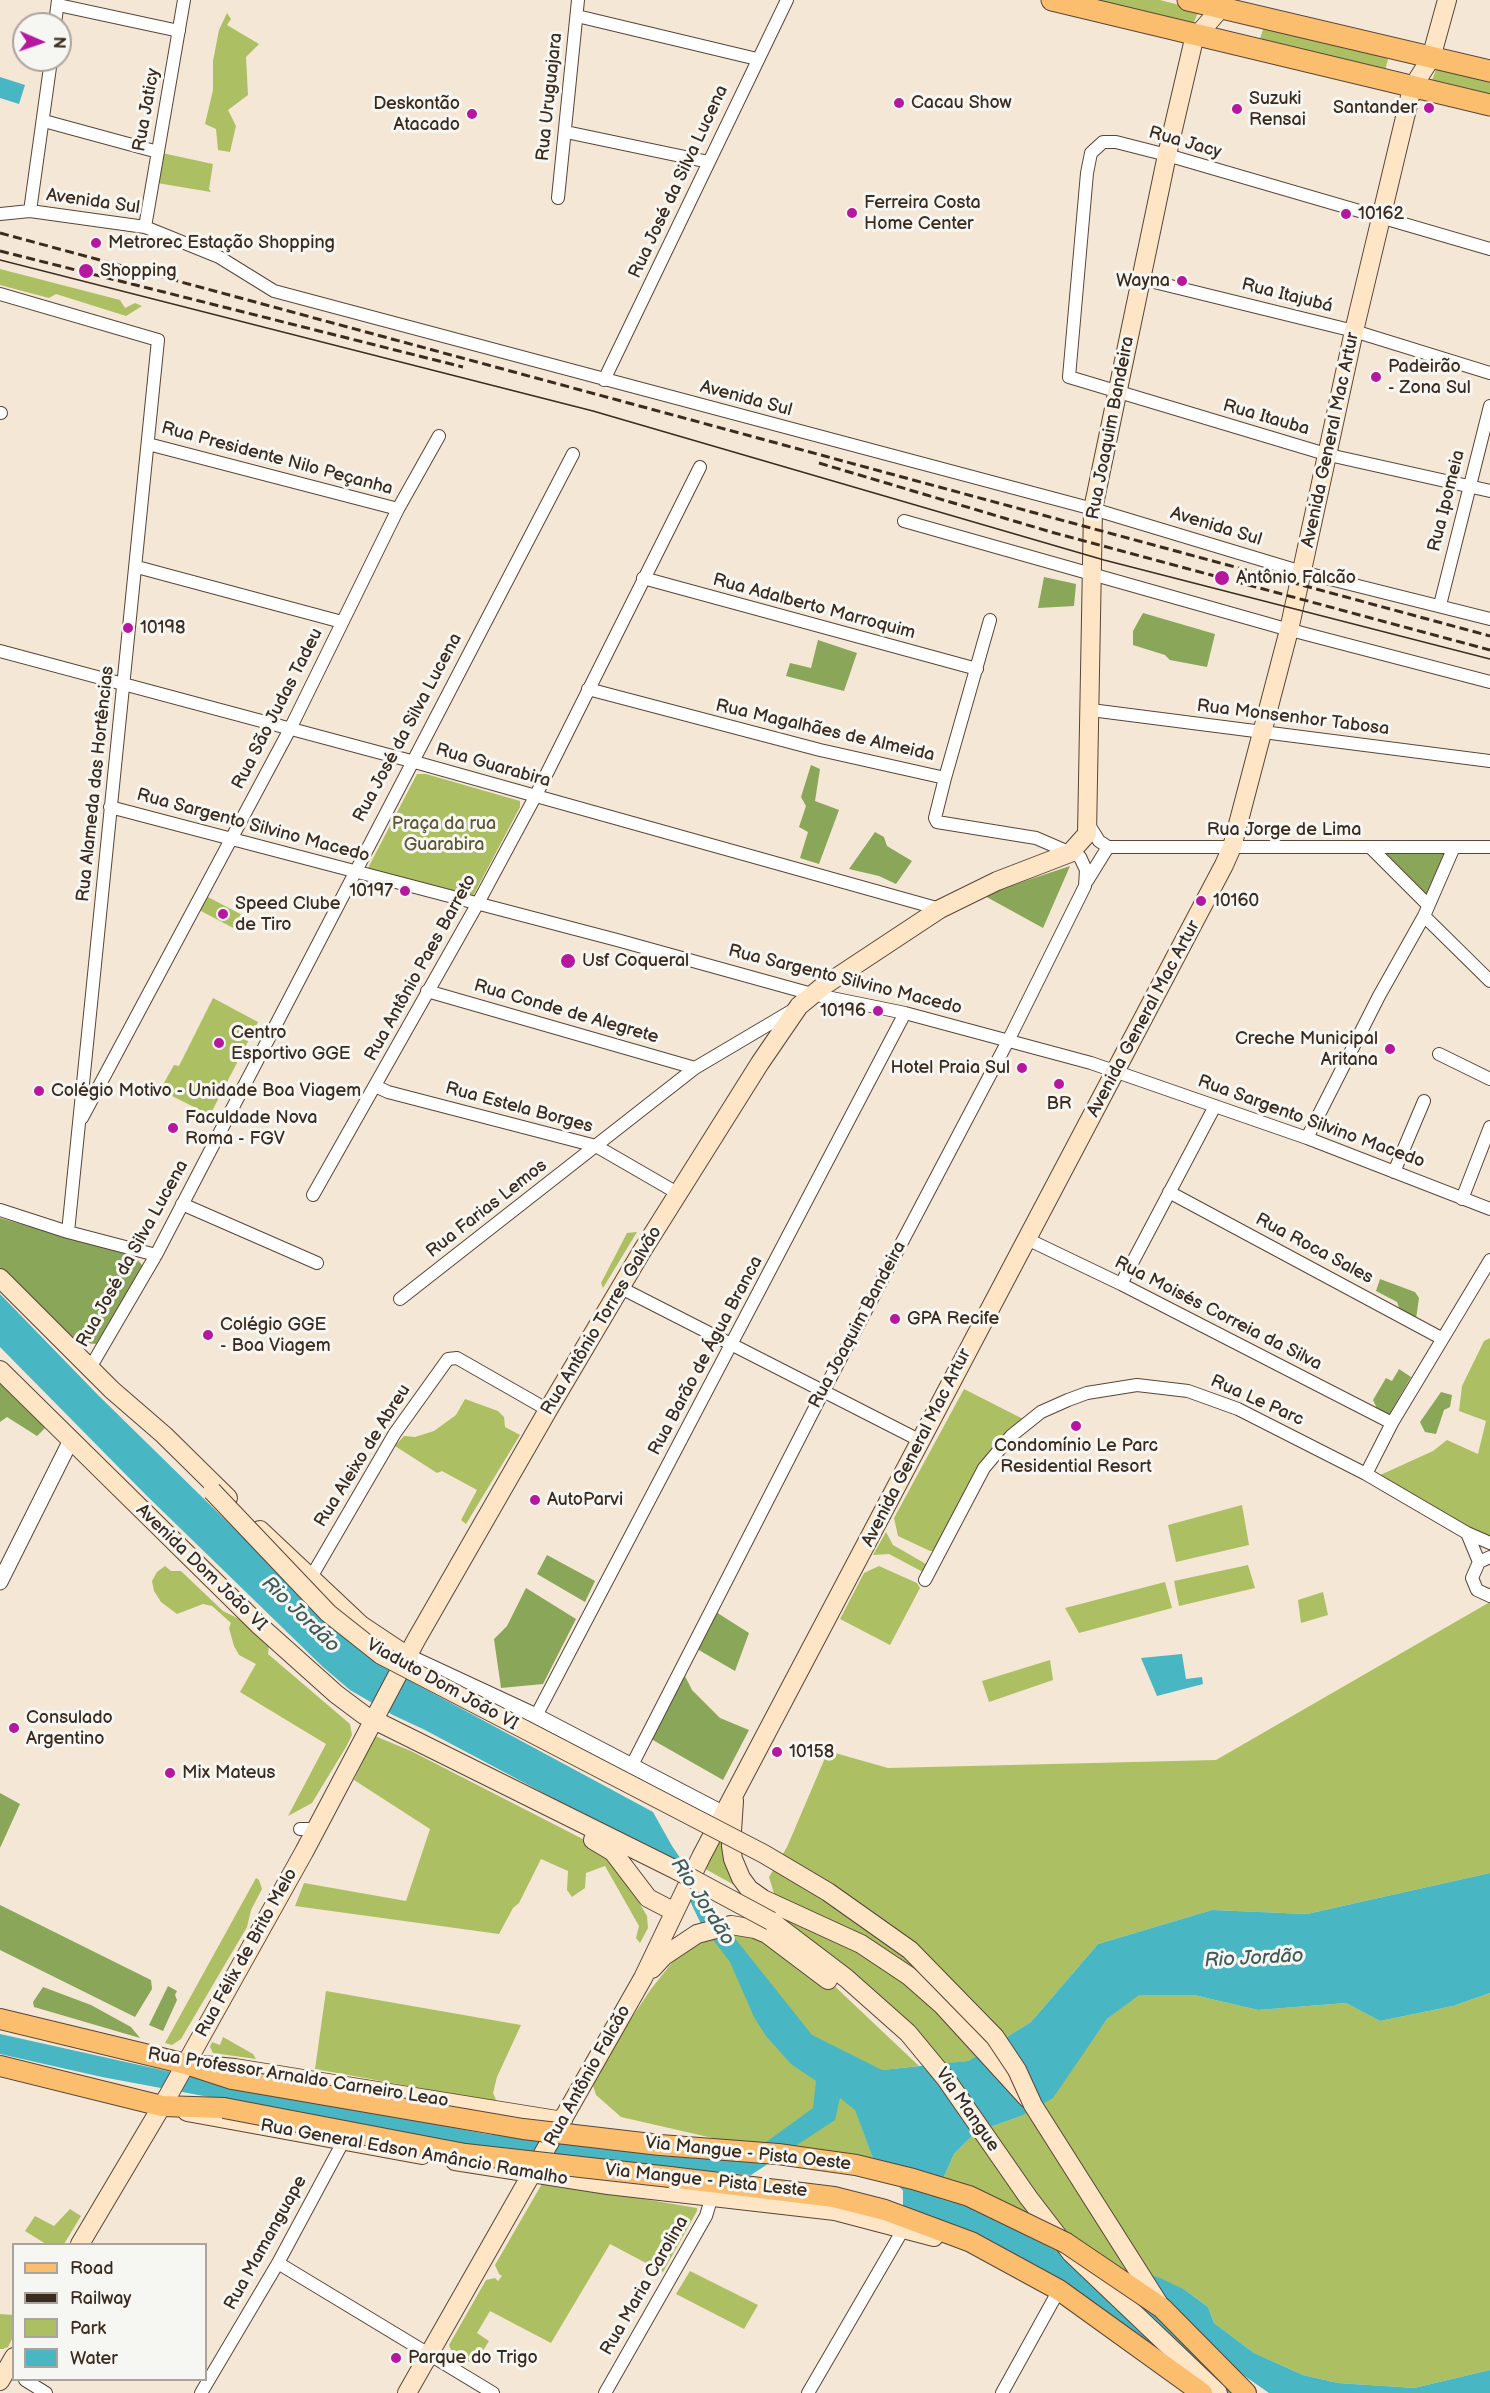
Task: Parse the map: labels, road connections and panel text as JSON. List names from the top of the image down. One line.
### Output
{"streets":{"main road":["Rua Joaquim Bandeira","Avenida General Mac Artur","Rua Antônio Torres Galvão","Avenida Dom João VI","Viaduto Dom João VI","Rua Félix de Brito Melo","Rua Antônio Falcão","Rua Professor Arnaldo Carneiro Leao","Via Mangue","Rua General Edson Amâncio Ramalho","Via Mangue - Pista Oeste","Via Mangue - Pista Leste"],"street":["Rua Uruguajara","Rua Jaticy","Rua Jacy","Rua José da Silva Lucena","Avenida Sul","Rua Itajubá","Rua Itauba","Rua Presidente Nilo Peçanha","Rua Ipomeia","Rua Adalberto Marroquim","Rua São Judas Tadeu","Rua Monsenhor Tabosa","Rua Magalhães de Almeida","Rua Guarabira","Rua Alameda das Hortências","Rua Sargento Silvino Macedo","Rua Jorge de Lima","Rua Antônio Paes Barreto","Rua Conde de Alegrete","Rua Estela Borges","Rua Farias Lemos","Rua Roca Sales","Rua Moisés Correia da Silva","Rua Barão de Água Branca","Rua Le Parc","Rua Aleixo de Abreu","Rua Mamanguape","Rua Maria Carolina"]},"crossings":[["Rua Jaticy","Avenida Sul"],["Rua Jacy","Rua Itauba"],["Rua Jacy","Rua Joaquim Bandeira"],["Rua Jacy","Avenida General Mac Artur"],["Rua José da Silva Lucena","Avenida Sul"],["Rua José da Silva Lucena","Rua Guarabira"],["Rua José da Silva Lucena","Rua Sargento Silvino Macedo"],["Avenida Sul","Rua Joaquim Bandeira"],["Avenida Sul","Avenida General Mac Artur"],["Avenida Sul","Rua Ipomeia"],["Rua Itajubá","Rua Joaquim Bandeira"],["Rua Itajubá","Avenida General Mac Artur"],["Rua Itauba","Rua Joaquim Bandeira"],["Rua Itauba","Avenida General Mac Artur"],["Rua Itauba","Rua Ipomeia"],["Rua Joaquim Bandeira","Rua Monsenhor Tabosa"],["Rua Joaquim Bandeira","Rua Sargento Silvino Macedo"],["Rua Joaquim Bandeira","Rua Jorge de Lima"],["Avenida General Mac Artur","Rua Monsenhor Tabosa"],["Avenida General Mac Artur","Rua Sargento Silvino Macedo"],["Avenida General Mac Artur","Rua Jorge de Lima"],["Avenida General Mac Artur","Rua Moisés Correia da Silva"],["Avenida General Mac Artur","Rua Antônio Falcão"],["Rua Presidente Nilo Peçanha","Rua São Judas Tadeu"],["Rua Presidente Nilo Peçanha","Rua Alameda das Hortências"],["Rua Adalberto Marroquim","Rua Antônio Paes Barreto"],["Rua São Judas Tadeu","Rua Guarabira"],["Rua São Judas Tadeu","Rua Alameda das Hortências"],["Rua São Judas Tadeu","Rua Sargento Silvino Macedo"],["Rua Magalhães de Almeida","Rua Antônio Paes Barreto"],["Rua Guarabira","Rua Alameda das Hortências"],["Rua Guarabira","Rua Antônio Paes Barreto"],["Rua Alameda das Hortências","Rua Sargento Silvino Macedo"],["Rua Sargento Silvino Macedo","Rua Antônio Paes Barreto"],["Rua Sargento Silvino Macedo","Rua Farias Lemos"],["Rua Sargento Silvino Macedo","Rua Antônio Torres Galvão"],["Rua Sargento Silvino Macedo","Rua Barão de Água Branca"],["Rua Antônio Paes Barreto","Rua Conde de Alegrete"],["Rua Antônio Paes Barreto","Rua Estela Borges"],["Rua Conde de Alegrete","Rua Farias Lemos"],["Rua Estela Borges","Rua Farias Lemos"],["Rua Estela Borges","Rua Antônio Torres Galvão"],["Rua Farias Lemos","Rua Antônio Torres Galvão"],["Rua Antônio Torres Galvão","Rua Aleixo de Abreu"],["Rua Antônio Torres Galvão","Avenida Dom João VI"],["Rua Antônio Torres Galvão","Rua Félix de Brito Melo"],["Avenida Dom João VI","Rua Félix de Brito Melo"],["Avenida Dom João VI","Via Mangue"],["Rua Félix de Brito Melo","Rua Professor Arnaldo Carneiro Leao"],["Rua Félix de Brito Melo","Rua General Edson Amâncio Ramalho"],["Rua Félix de Brito Melo","Via Mangue - Pista Oeste"],["Rua Félix de Brito Melo","Via Mangue - Pista Leste"],["Rua Antônio Falcão","Rua Professor Arnaldo Carneiro Leao"],["Rua Antônio Falcão","Rua General Edson Amâncio Ramalho"],["Rua Professor Arnaldo Carneiro Leao","Via Mangue - Pista Oeste"],["Rua General Edson Amâncio Ramalho","Via Mangue - Pista Leste"],["Rua General Edson Amâncio Ramalho","Rua Mamanguape"],["Rua General Edson Amâncio Ramalho","Rua Maria Carolina"]],"water":["Rio Jordão"],"parks":["Praça da rua Guarabira"],"places":["Cacau Show","Santander","Suzuki Rensai","Deskontão Atacado","Ferreira Costa Home Center","10162","Metrorec Estação Shopping","Shopping","Wayna","Padeirão - Zona Sul","Antônio Falcão","10198","10197","10160","Speed Clube de Tiro","Usf Coqueral","10196","Centro Esportivo GGE","Creche Municipal Aritana","Hotel Praia Sul","BR","Colégio Motivo - Unidade Boa Viagem","Faculdade Nova Roma - FGV","GPA Recife","Colégio GGE - Boa Viagem","Condomínio Le Parc Residential Resort","AutoParvi","Consulado Argentino","10158","Mix Mateus","Parque do Trigo"],"legend":["Road","Railway","Park","Water"],"north":"right"}
